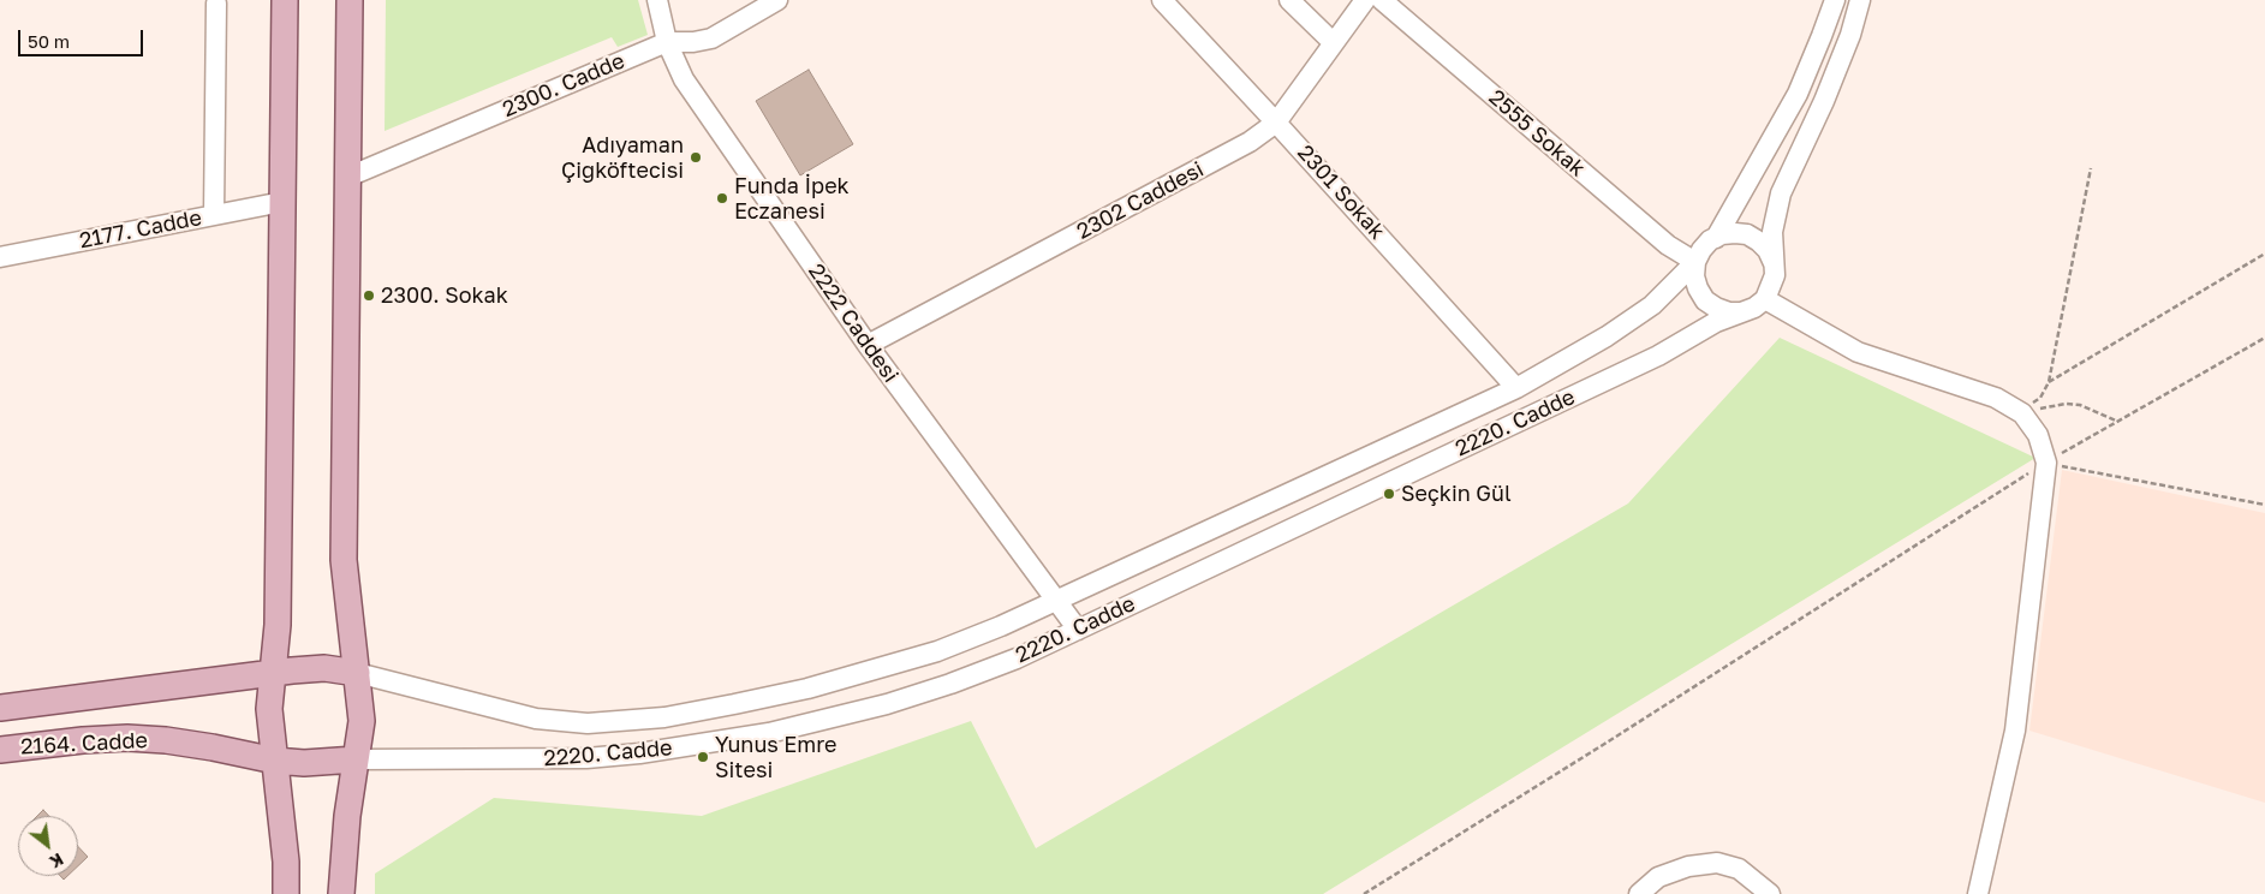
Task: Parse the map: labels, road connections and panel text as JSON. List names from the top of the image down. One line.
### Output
{"streets":{"main road":["2164. Cadde"],"street":["2300. Cadde","2555 Sokak","2301 Sokak","2302 Caddesi","2177. Cadde","2222 Caddesi","2220. Cadde"]},"crossings":[["2300. Cadde","2222 Caddesi"],["2555 Sokak","2220. Cadde"],["2301 Sokak","2302 Caddesi"],["2301 Sokak","2220. Cadde"],["2302 Caddesi","2222 Caddesi"],["2222 Caddesi","2220. Cadde"],["2220. Cadde","2164. Cadde"]],"places":["Adıyaman Çiğköftecisi","Funda İpek Eczanesi","2300. Sokak","Seçkin Gül","Yunus Emre Sitesi"],"scale_bar":"50 m","north":"bottom right"}
